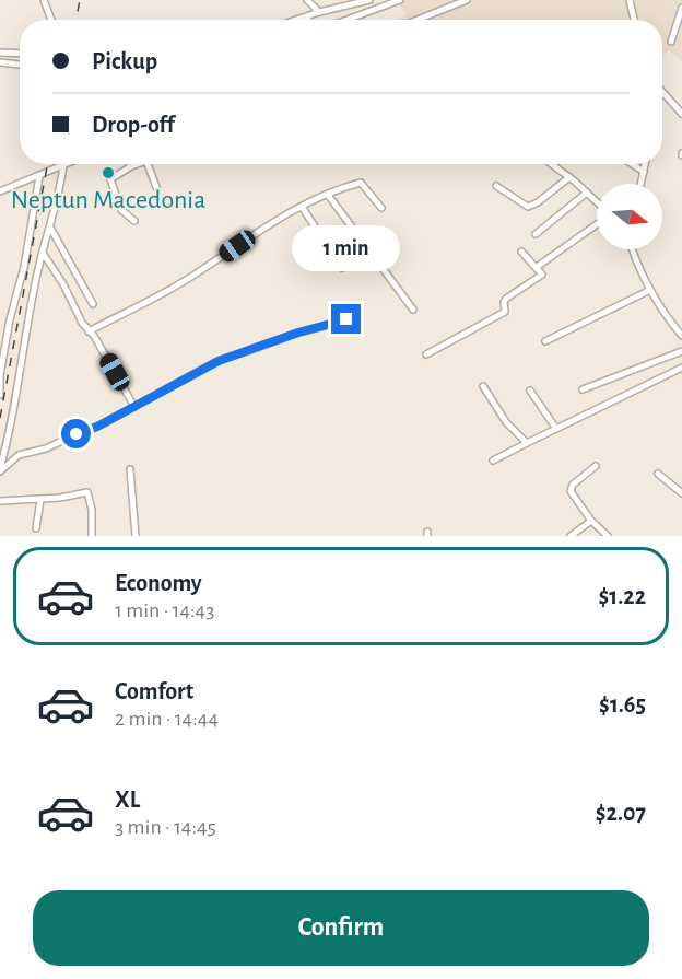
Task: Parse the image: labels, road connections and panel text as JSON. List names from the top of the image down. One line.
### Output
{"places":["Neptun Macedonia"],"north":"right","page":{"banner":["Pickup","Drop-off"],"bubble":"1 min","list":[{"name":"Economy","note":"1 min · 14:43","value":"$1.22"},{"name":"Comfort","note":"2 min · 14:44","value":"$1.65"},{"name":"XL","note":"3 min · 14:45","value":"$2.07"}],"buttons":"Confirm"}}
